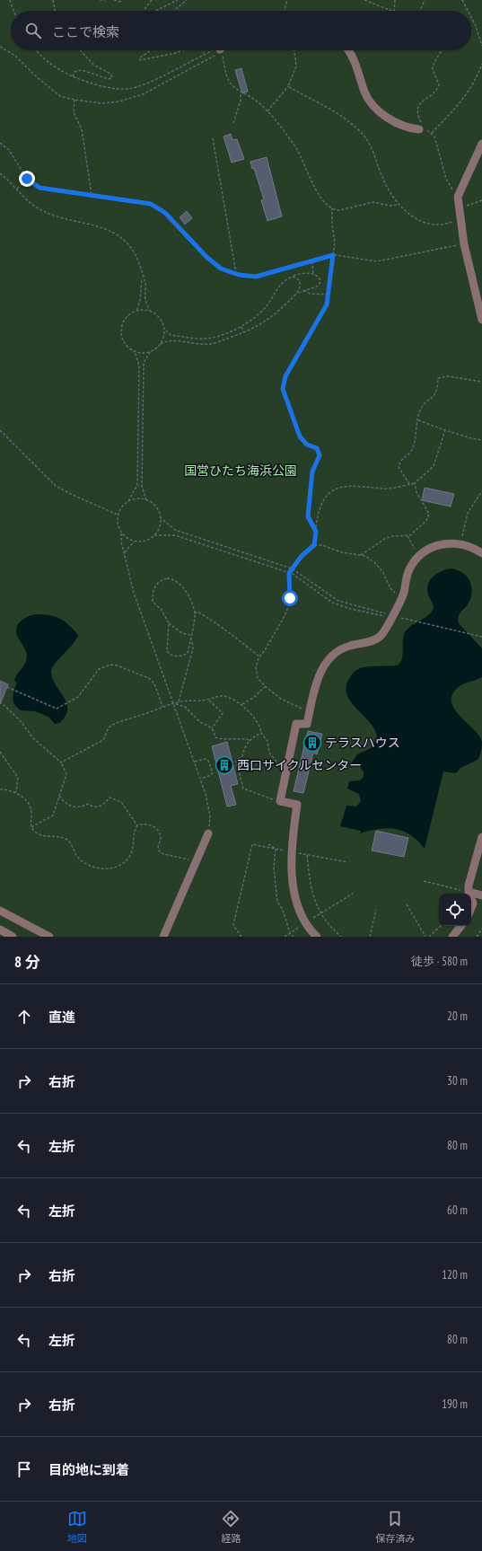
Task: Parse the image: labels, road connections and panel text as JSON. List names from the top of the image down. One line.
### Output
{"parks":["国営ひたち海浜公園"],"places":{"building":["テラスハウス","西口サイクルセンター"]},"page":{"search":"ここで検索","heading":["8 分","徒歩 · 580 m"],"list":[["直進","20 m"],["右折","30 m"],["左折","80 m"],["左折","60 m"],["右折","120 m"],["左折","80 m"],["右折","190 m"],"目的地に到着"],"nav":["地図","経路","保存済み"]}}
